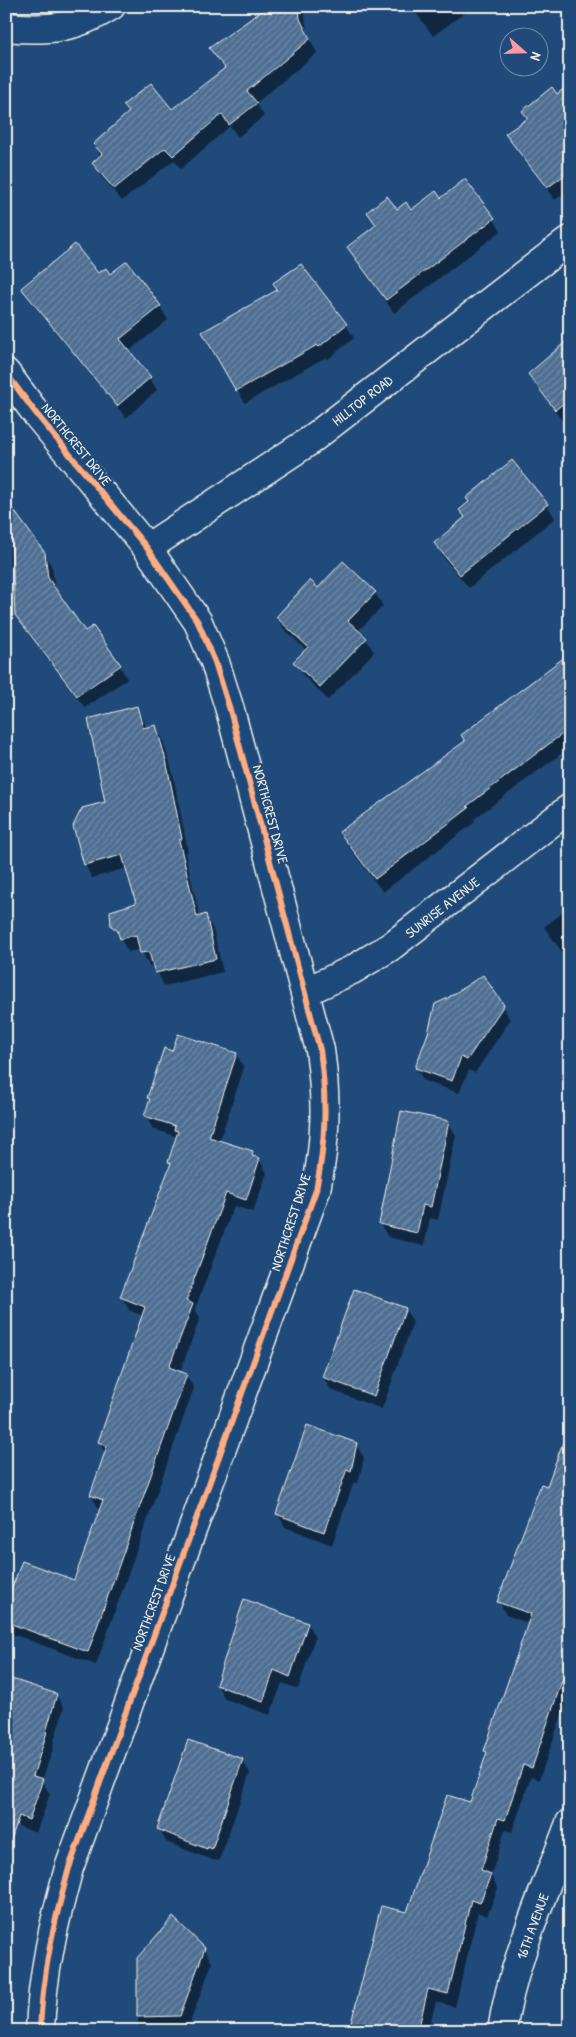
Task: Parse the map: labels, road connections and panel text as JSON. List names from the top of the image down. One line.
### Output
{"streets":{"street":["HILLTOP ROAD","NORTHCREST DRIVE","SUNRISE AVENUE","16TH AVENUE"]},"crossings":[["HILLTOP ROAD","NORTHCREST DRIVE"],["NORTHCREST DRIVE","SUNRISE AVENUE"]],"north":"right"}
